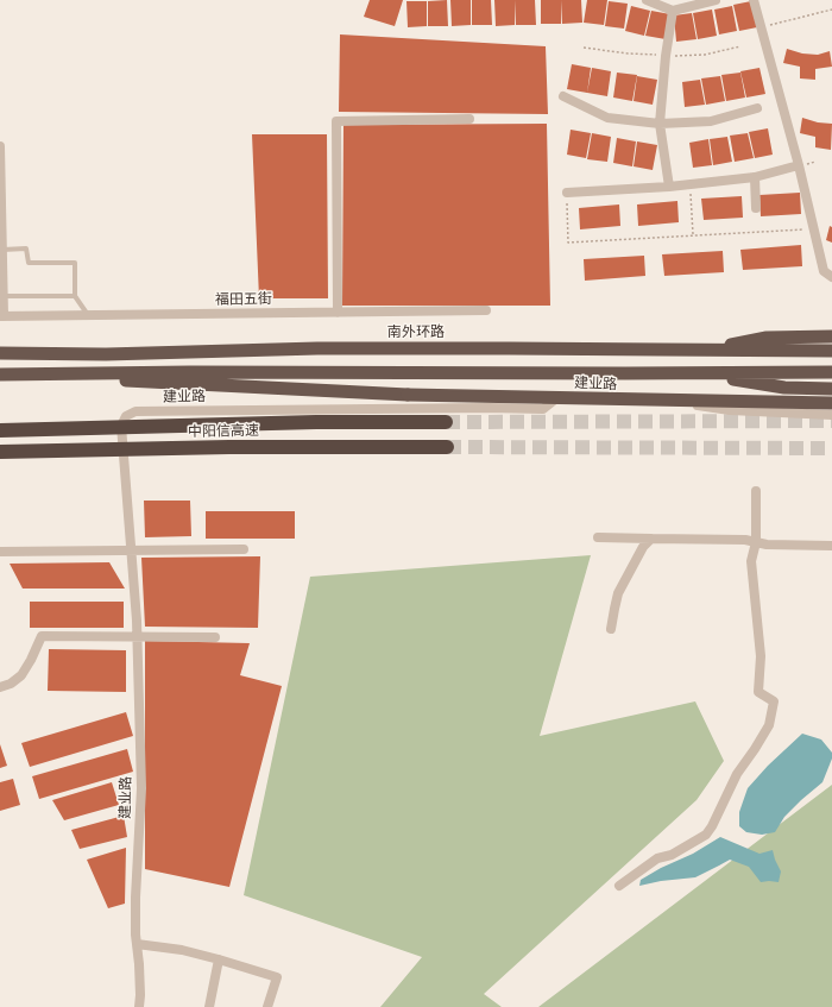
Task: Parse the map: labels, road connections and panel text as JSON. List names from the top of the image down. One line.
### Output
{"streets":{"highway":["南外环路","中阳信高速"],"street":["福田五街","建业路"]}}
